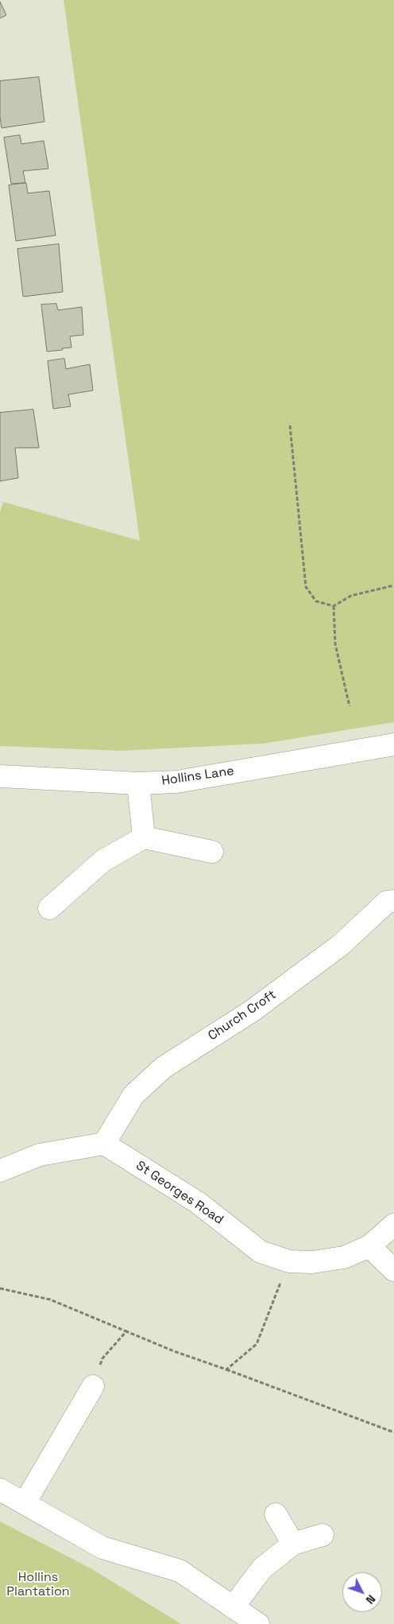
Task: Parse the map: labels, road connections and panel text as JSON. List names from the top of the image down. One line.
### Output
{"streets":{"street":["Hollins Lane","Church Croft","St Georges Road"]},"crossings":[["Church Croft","St Georges Road"]],"parks":["Hollins Plantation"],"north":"bottom right"}
